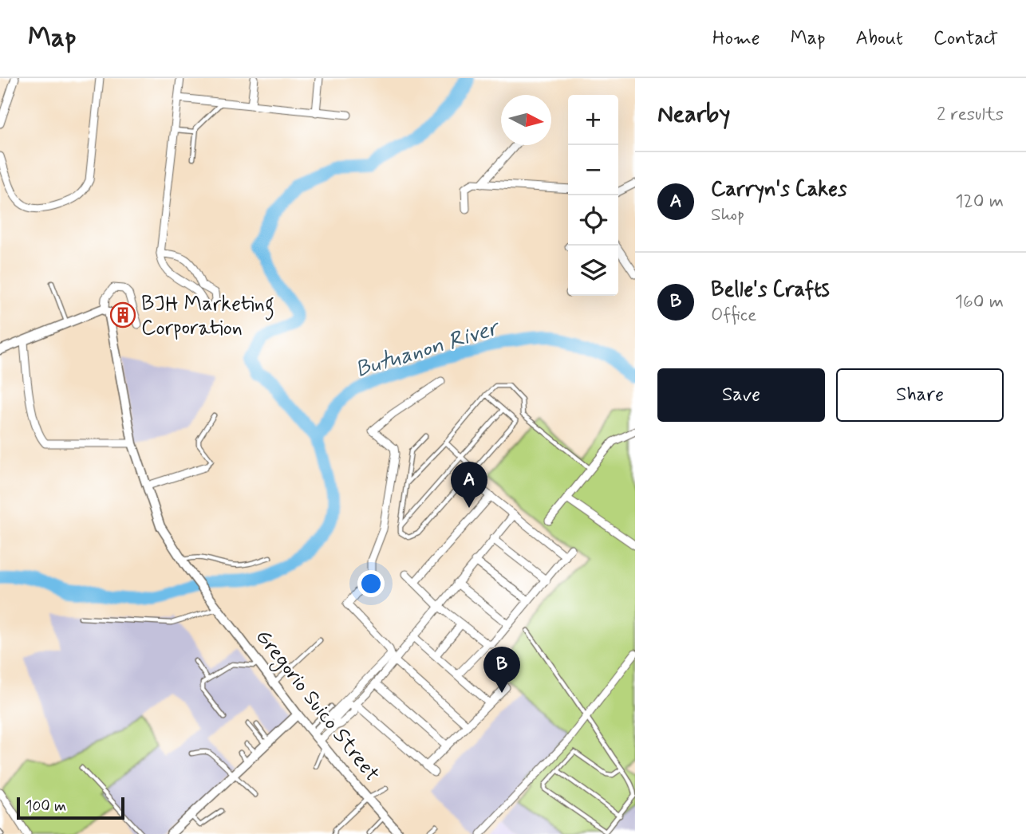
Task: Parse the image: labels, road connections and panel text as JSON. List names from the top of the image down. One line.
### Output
{"streets":{"street":["Gregorio Suico Street"]},"water":["Butuanon River"],"places":{"building":["BJH Marketing Corporation"]},"scale_bar":"100 m","north":"right","page":{"header":"Map","nav":["Home","Map","About","Contact"],"heading":["Nearby","2 results"],"map_buttons":["+","−"],"list":[{"mark":"A","name":"Carryn's Cakes","note":"Shop","value":"120 m"},{"mark":"B","name":"Belle's Crafts","note":"Office","value":"160 m"}],"buttons":["Save","Share"],"pins":["A","B"],"scale":"100 m"}}
